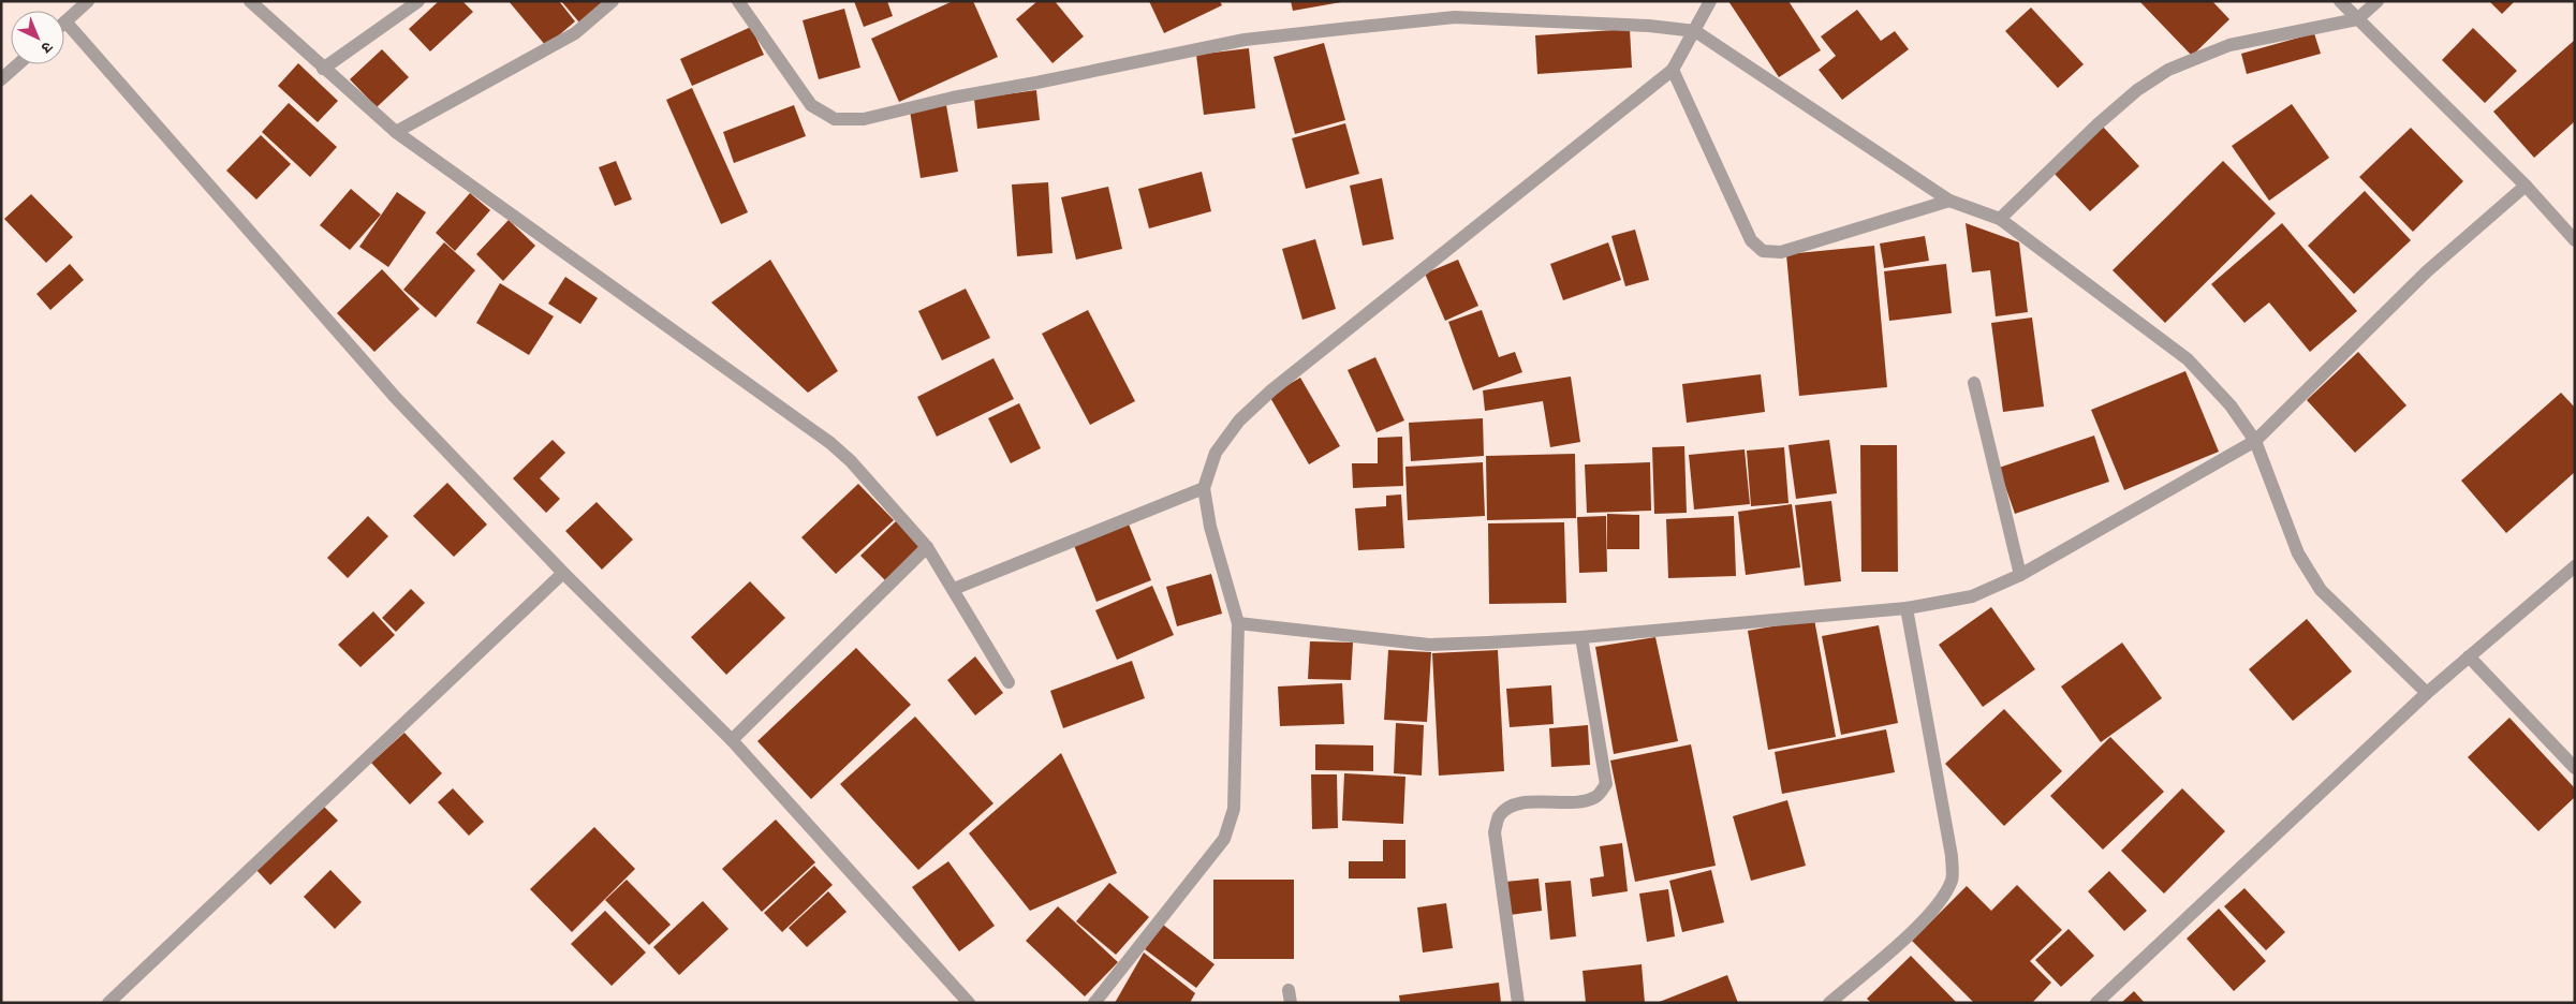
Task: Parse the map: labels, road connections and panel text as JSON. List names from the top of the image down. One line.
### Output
{"north":"bottom right"}
